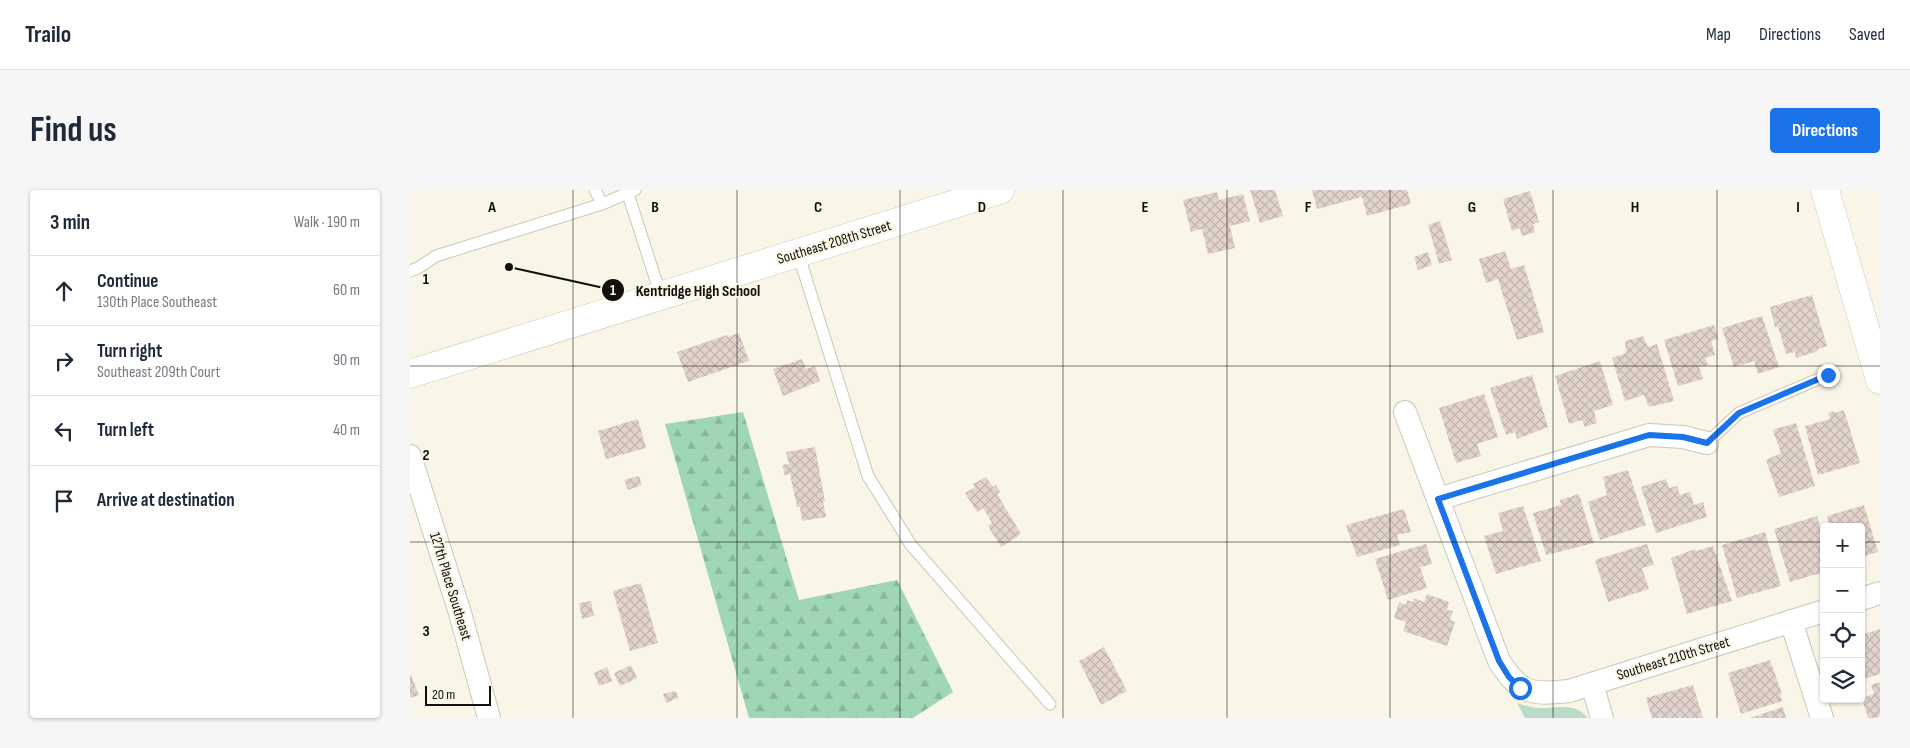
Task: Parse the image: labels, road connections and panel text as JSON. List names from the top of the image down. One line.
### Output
{"streets":{"main road":["Southeast 208th Street"],"street":["127th Place Southeast","Southeast 210th Street"]},"places":["Kentridge High School"],"scale_bar":"20 m","page":{"header":"Trailo","nav":["Map","Directions","Saved"],"buttons":"Directions","title":"Find us","heading":["3 min","Walk · 190 m"],"list":[["Continue","130th Place Southeast","60 m"],["Turn right","Southeast 209th Court","90 m"],["Turn left","40 m"],"Arrive at destination"],"map_buttons":["+","−"],"scale":"20 m"},"grid":{"columns":["A","B","C","D","E","F","G","H","I"],"rows":["1","2","3"]}}
